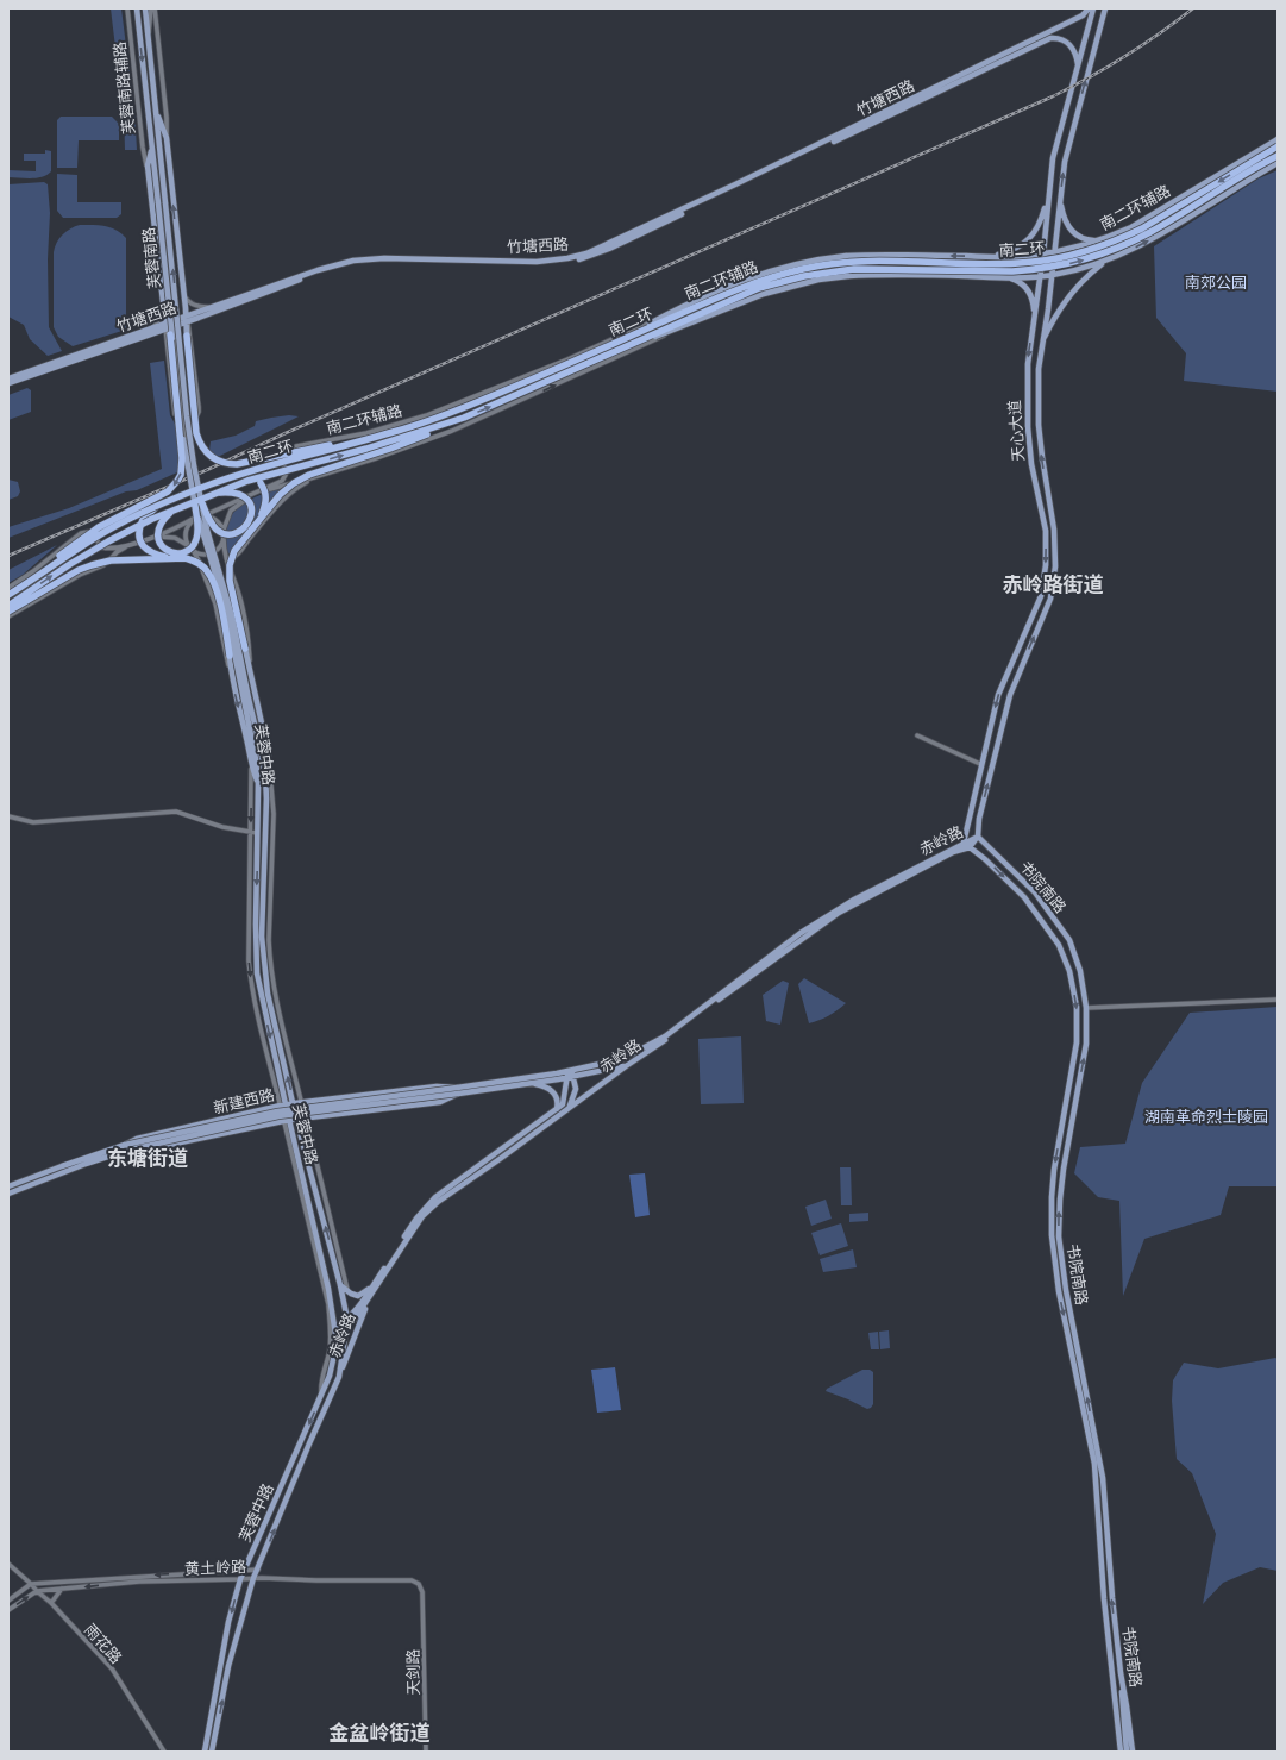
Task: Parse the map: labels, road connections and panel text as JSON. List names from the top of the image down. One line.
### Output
{"streets":{"highway":["南二环"],"main road":["竹塘西路","南二环辅路","芙蓉南路","天心大道","芙蓉中路","赤岭路","书院南路","新建西路"],"street":["芙蓉南路辅路","黄土岭路","雨花路","天剑路"]},"crossings":[["竹塘西路","天心大道"],["南二环辅路","天心大道"],["芙蓉南路","芙蓉中路"],["天心大道","赤岭路"],["天心大道","书院南路"],["芙蓉中路","赤岭路"],["芙蓉中路","新建西路"],["芙蓉中路","黄土岭路"],["赤岭路","书院南路"],["赤岭路","新建西路"],["黄土岭路","雨花路"],["黄土岭路","天剑路"]],"one_way":["黄土岭路"],"districts":["赤岭路街道","东塘街道","金盆岭街道"],"parks":["南郊公园","湖南革命烈士陵园"]}
